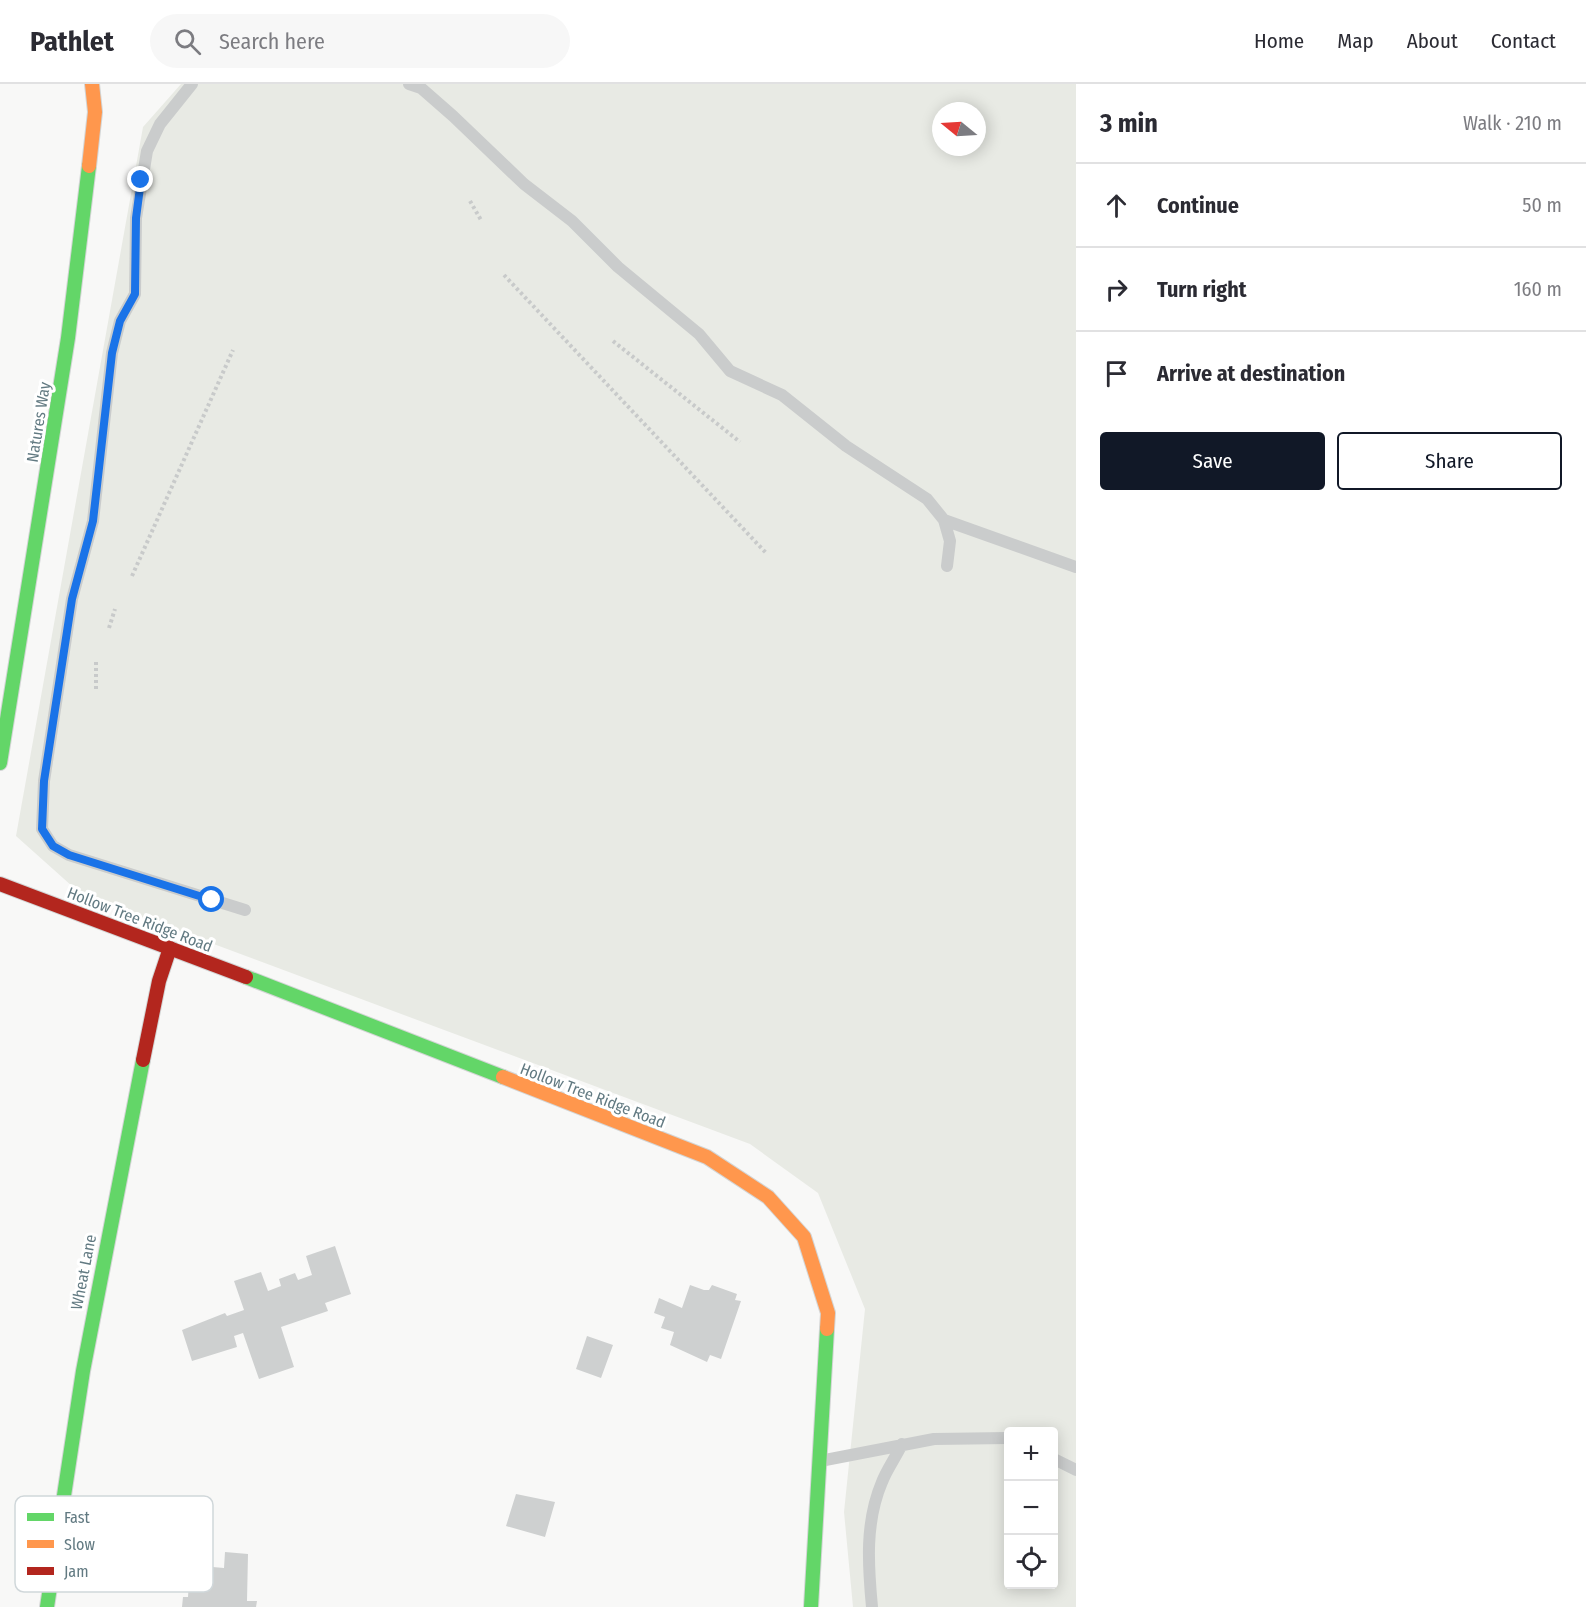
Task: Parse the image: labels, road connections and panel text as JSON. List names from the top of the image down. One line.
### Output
{"streets":{"street":["Natures Way","Hollow Tree Ridge Road","Wheat Lane"]},"crossings":[["Hollow Tree Ridge Road","Wheat Lane"]],"legend":["Fast","Slow","Jam"],"north":"left","page":{"header":"Pathlet","search":"Search here","nav":["Home","Map","About","Contact"],"heading":["3 min","Walk · 210 m"],"list":[["Continue","50 m"],["Turn right","160 m"],"Arrive at destination"],"buttons":["Save","Share"],"map_buttons":["+","−"]}}
